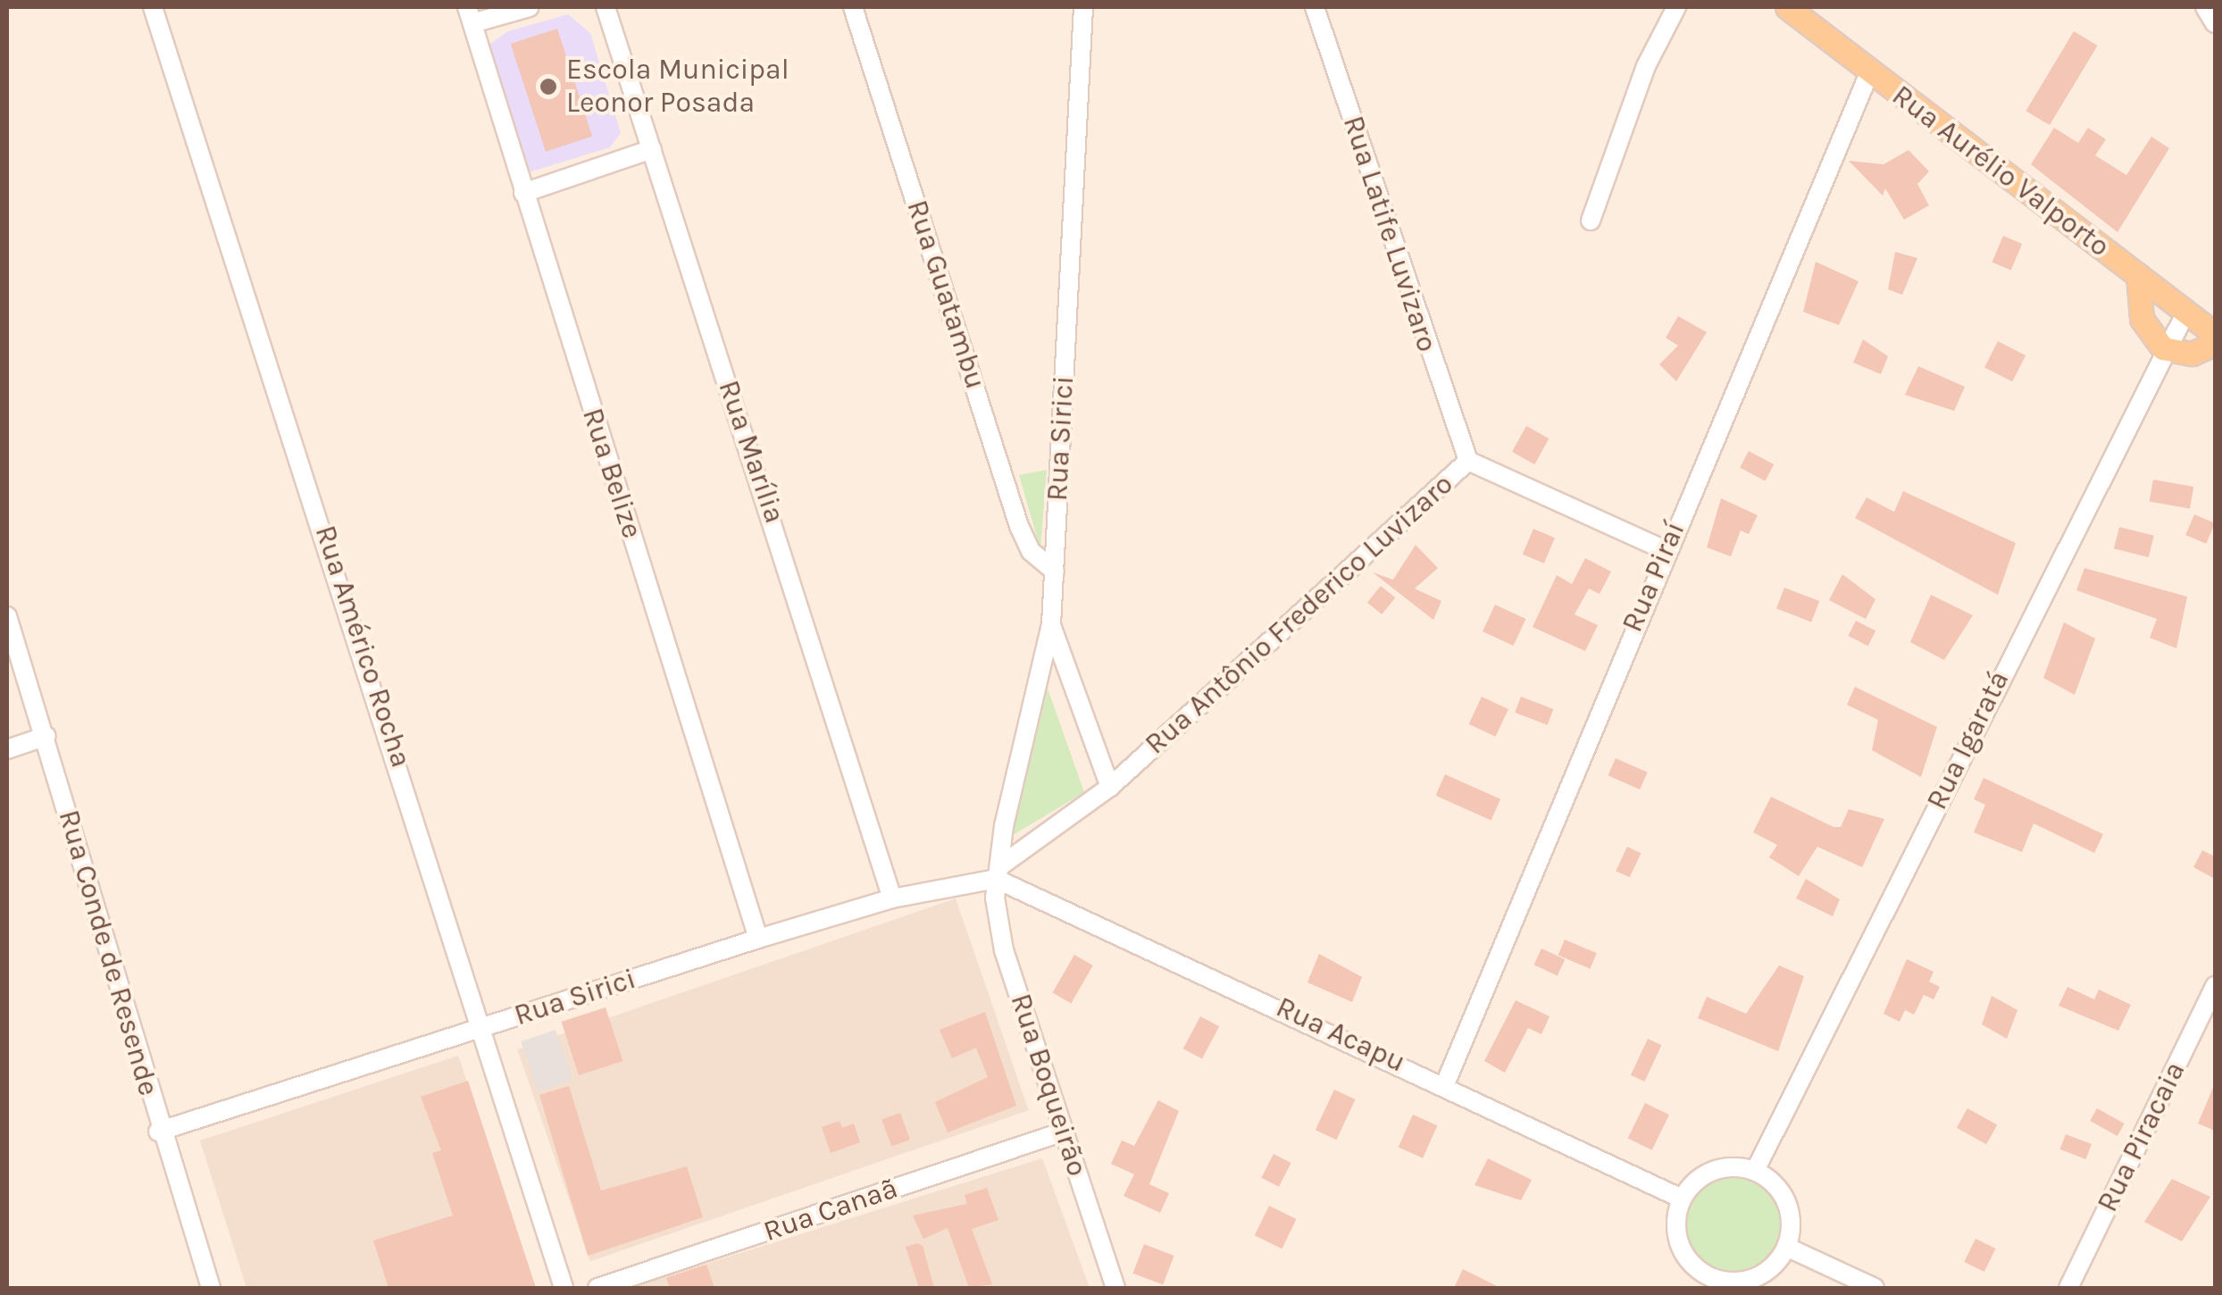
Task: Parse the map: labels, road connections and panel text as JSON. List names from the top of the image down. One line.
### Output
{"streets":{"main road":["Rua Aurélio Valporto"],"street":["Rua Latife Luvizaro","Rua Guatambu","Rua Sirici","Rua Marília","Rua Belize","Rua Piraí","Rua Antônio Frederico Luvizaro","Rua Américo Rocha","Rua Igaratá","Rua Conde de Resende","Rua Acapu","Rua Boqueirão","Rua Piracaia","Rua Canaã"]},"crossings":[["Rua Aurélio Valporto","Rua Piraí"],["Rua Aurélio Valporto","Rua Igaratá"],["Rua Latife Luvizaro","Rua Antônio Frederico Luvizaro"],["Rua Guatambu","Rua Sirici"],["Rua Sirici","Rua Marília"],["Rua Sirici","Rua Belize"],["Rua Sirici","Rua Antônio Frederico Luvizaro"],["Rua Sirici","Rua Américo Rocha"],["Rua Sirici","Rua Conde de Resende"],["Rua Sirici","Rua Acapu"],["Rua Sirici","Rua Boqueirão"],["Rua Piraí","Rua Antônio Frederico Luvizaro"],["Rua Piraí","Rua Acapu"],["Rua Antônio Frederico Luvizaro","Rua Acapu"],["Rua Antônio Frederico Luvizaro","Rua Boqueirão"],["Rua Igaratá","Rua Acapu"],["Rua Acapu","Rua Boqueirão"],["Rua Boqueirão","Rua Canaã"]],"places":["Escola Municipal Leonor Posada"]}
